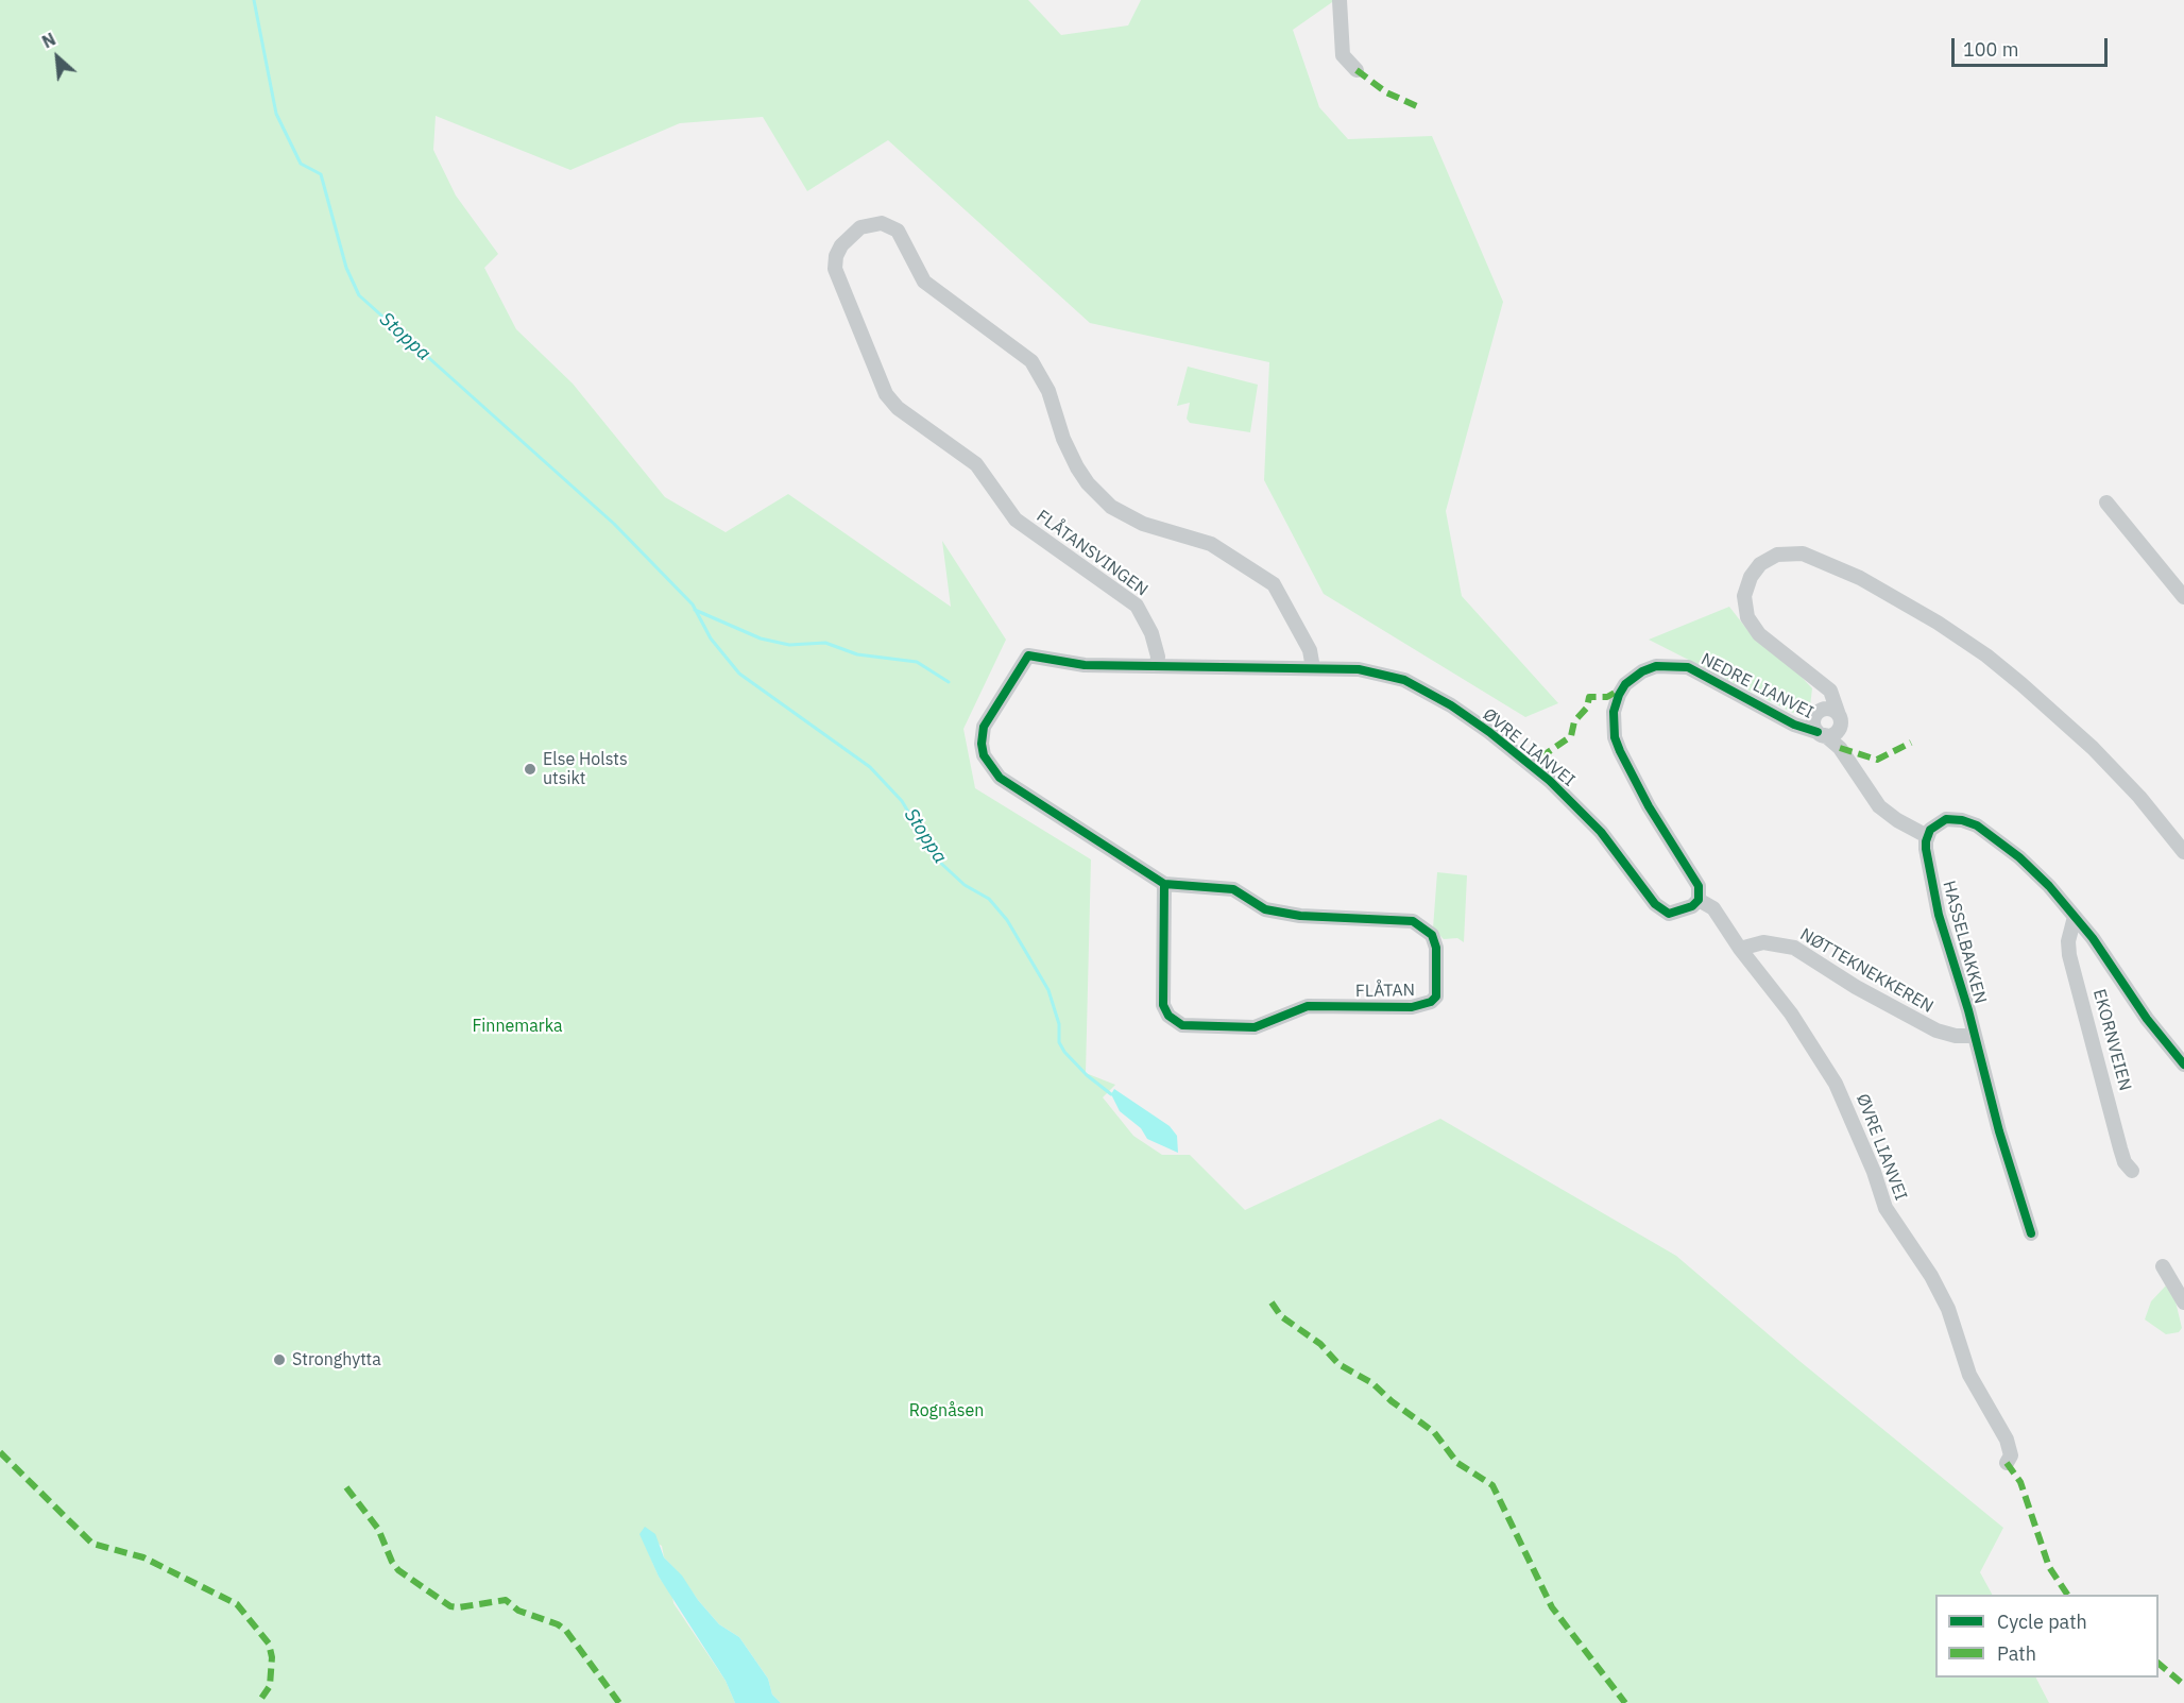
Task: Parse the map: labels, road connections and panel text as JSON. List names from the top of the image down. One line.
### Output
{"streets":{"street":["FLÅTANSVINGEN","NEDRE LIANVEI","ØVRE LIANVEI","HASSELBAKKEN","NØTTEKNEKKEREN","FLÅTAN","EKORNVEIEN"]},"crossings":[["FLÅTANSVINGEN","ØVRE LIANVEI"],["NEDRE LIANVEI","ØVRE LIANVEI"],["NEDRE LIANVEI","HASSELBAKKEN"],["ØVRE LIANVEI","NØTTEKNEKKEREN"],["ØVRE LIANVEI","FLÅTAN"],["HASSELBAKKEN","NØTTEKNEKKEREN"]],"water":["Stoppa"],"parks":["Finnemarka","Rognåsen"],"places":["Else Holsts utsikt","Stronghytta"],"legend":["Cycle path","Path"],"scale_bar":"100 m","north":"top left"}
